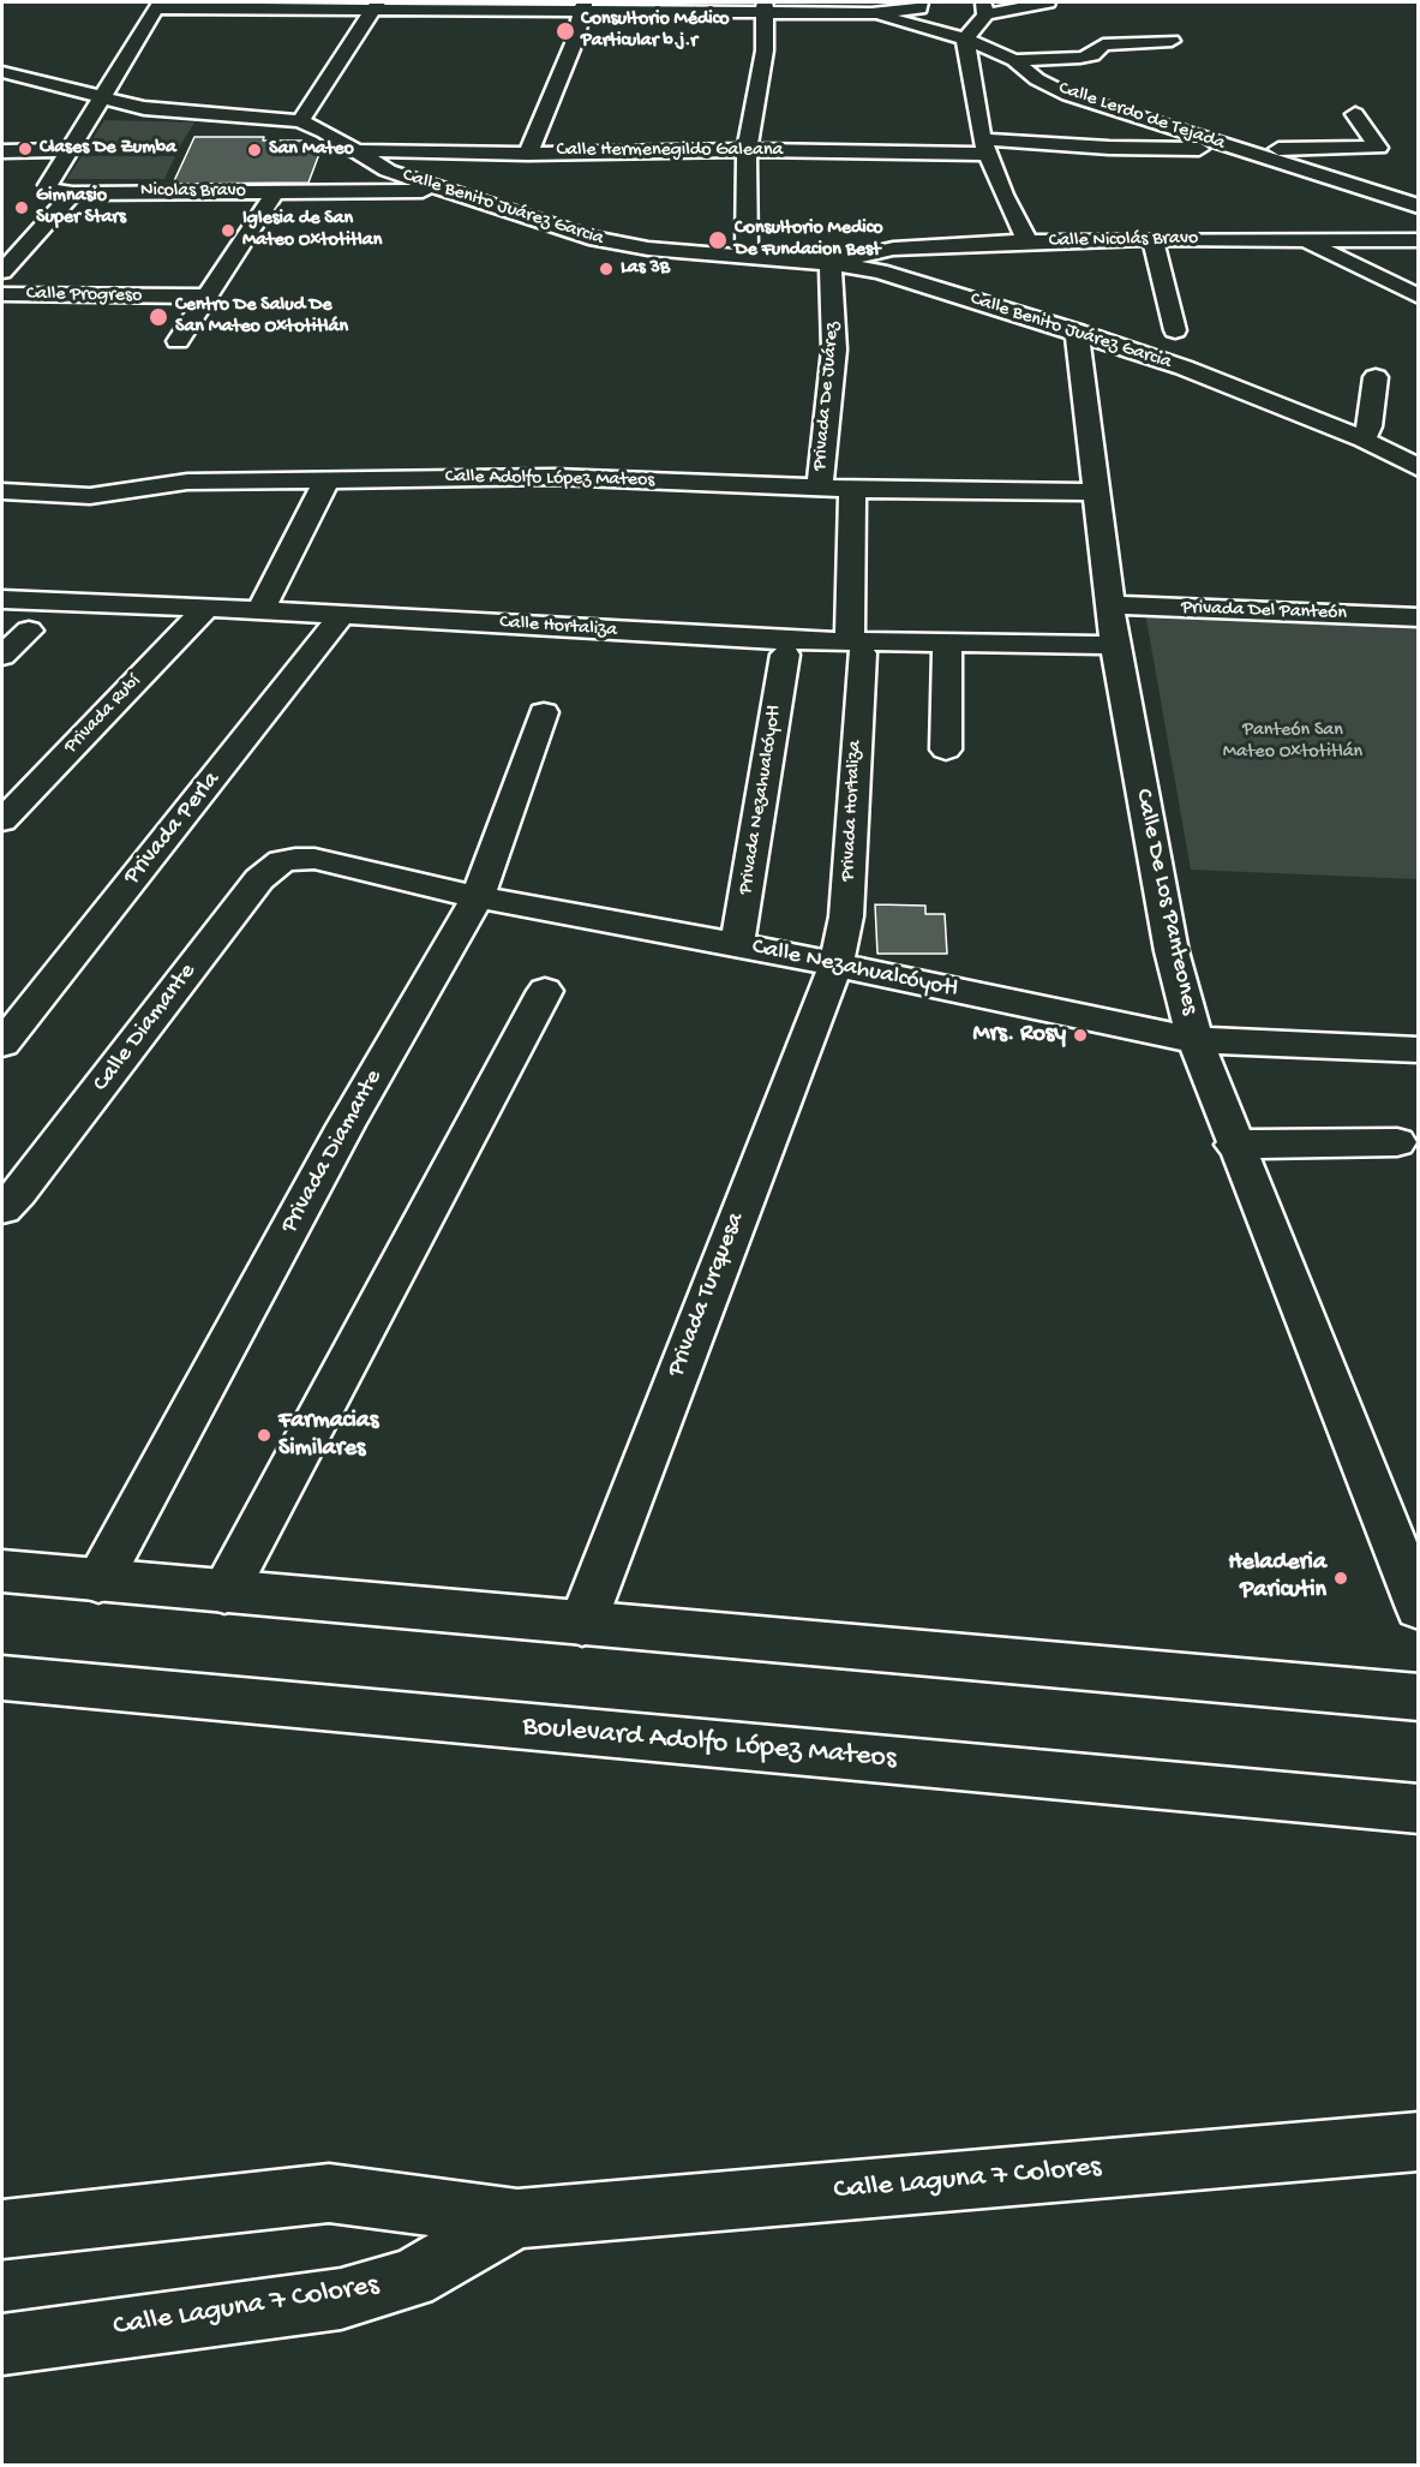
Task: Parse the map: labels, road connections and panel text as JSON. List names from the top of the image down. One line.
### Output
{"streets":{"street":["Calle Lerdo de Tejada","Calle Hermenegildo Galeana","Nicolas Bravo","Calle Benito Juárez Garcia","Calle Nicolás Bravo","Calle Progreso","Privada De Juárez","Calle Adolfo López Mateos","Privada Del Panteón","Calle Hortaliza","Privada Rubí","Privada Nezahualcóyotl","Privada Hortaliza","Privada Perla","Calle De Los Panteones","Calle Nezahualcóyotl","Calle Diamante","Privada Diamante","Privada Turquesa","Boulevard Adolfo López Mateos","Calle Laguna 7 Colores"]},"crossings":[["Calle Lerdo de Tejada","Calle Hermenegildo Galeana"],["Calle Hermenegildo Galeana","Calle Benito Juárez Garcia"],["Nicolas Bravo","Calle Benito Juárez Garcia"],["Calle Benito Juárez Garcia","Calle Nicolás Bravo"],["Calle Benito Juárez Garcia","Privada De Juárez"],["Calle Benito Juárez Garcia","Calle De Los Panteones"],["Calle Nicolás Bravo","Privada De Juárez"],["Privada De Juárez","Calle Adolfo López Mateos"],["Calle Adolfo López Mateos","Privada Hortaliza"],["Calle Adolfo López Mateos","Calle De Los Panteones"],["Privada Del Panteón","Calle De Los Panteones"],["Calle Hortaliza","Privada Rubí"],["Calle Hortaliza","Privada Hortaliza"],["Calle Hortaliza","Privada Perla"],["Calle Hortaliza","Calle De Los Panteones"],["Privada Nezahualcóyotl","Calle Nezahualcóyotl"],["Privada Hortaliza","Calle Nezahualcóyotl"],["Privada Hortaliza","Privada Turquesa"],["Calle De Los Panteones","Calle Nezahualcóyotl"],["Calle Nezahualcóyotl","Calle Diamante"],["Calle Nezahualcóyotl","Privada Diamante"],["Calle Nezahualcóyotl","Privada Turquesa"]],"parks":["Panteón San Mateo Oxtotitlán"],"places":["Consultorio Médico Particular b.j.r","Clases De Zumba","San Mateo","Gimnasio Super Stars","Iglesia de San Mateo Oxtotitlan","Consultorio Medico De Fundacion Best","Las 3B","Centro De Salud De San Mateo Oxtotitlán","Mrs. Rosy","Farmacias Similares","Heladeria Paricutin"]}
